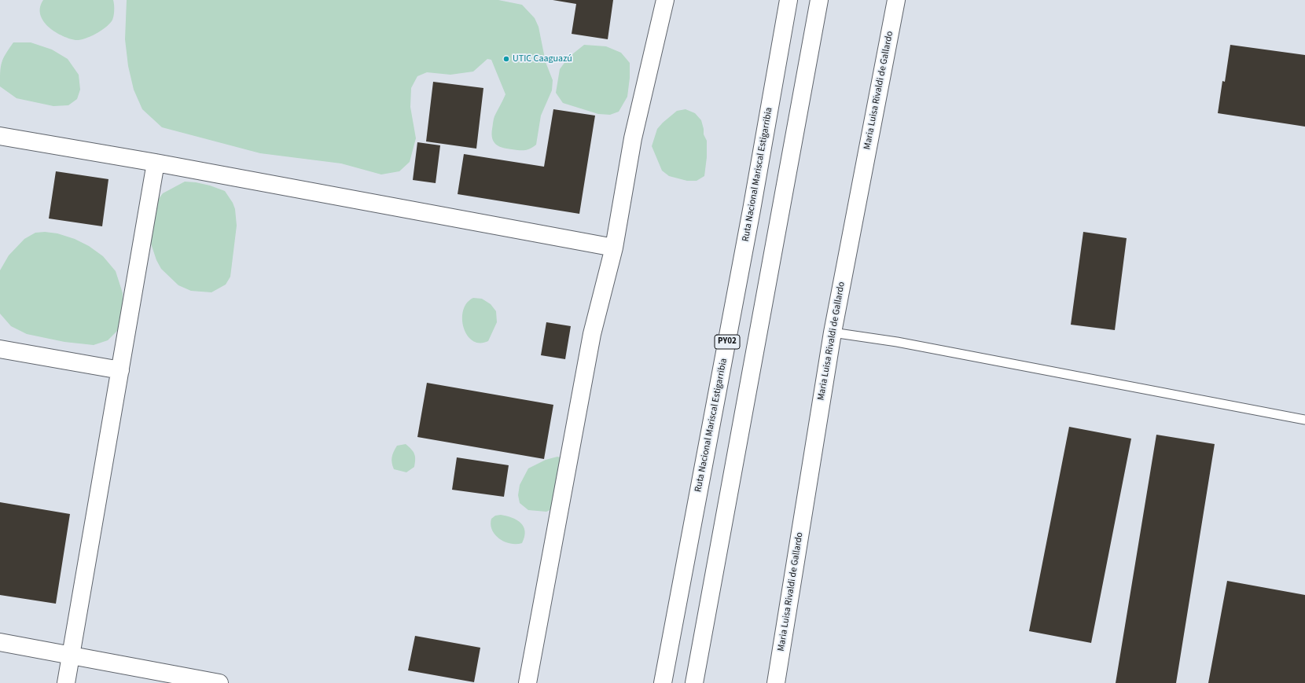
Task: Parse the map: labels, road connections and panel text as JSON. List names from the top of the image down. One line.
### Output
{"streets":{"main road":["Maria Luisa Rivaldi de Gallardo","Ruta Nacional Mariscal Estigarribia","PY02"]},"places":["UTIC Caaguazú"]}
